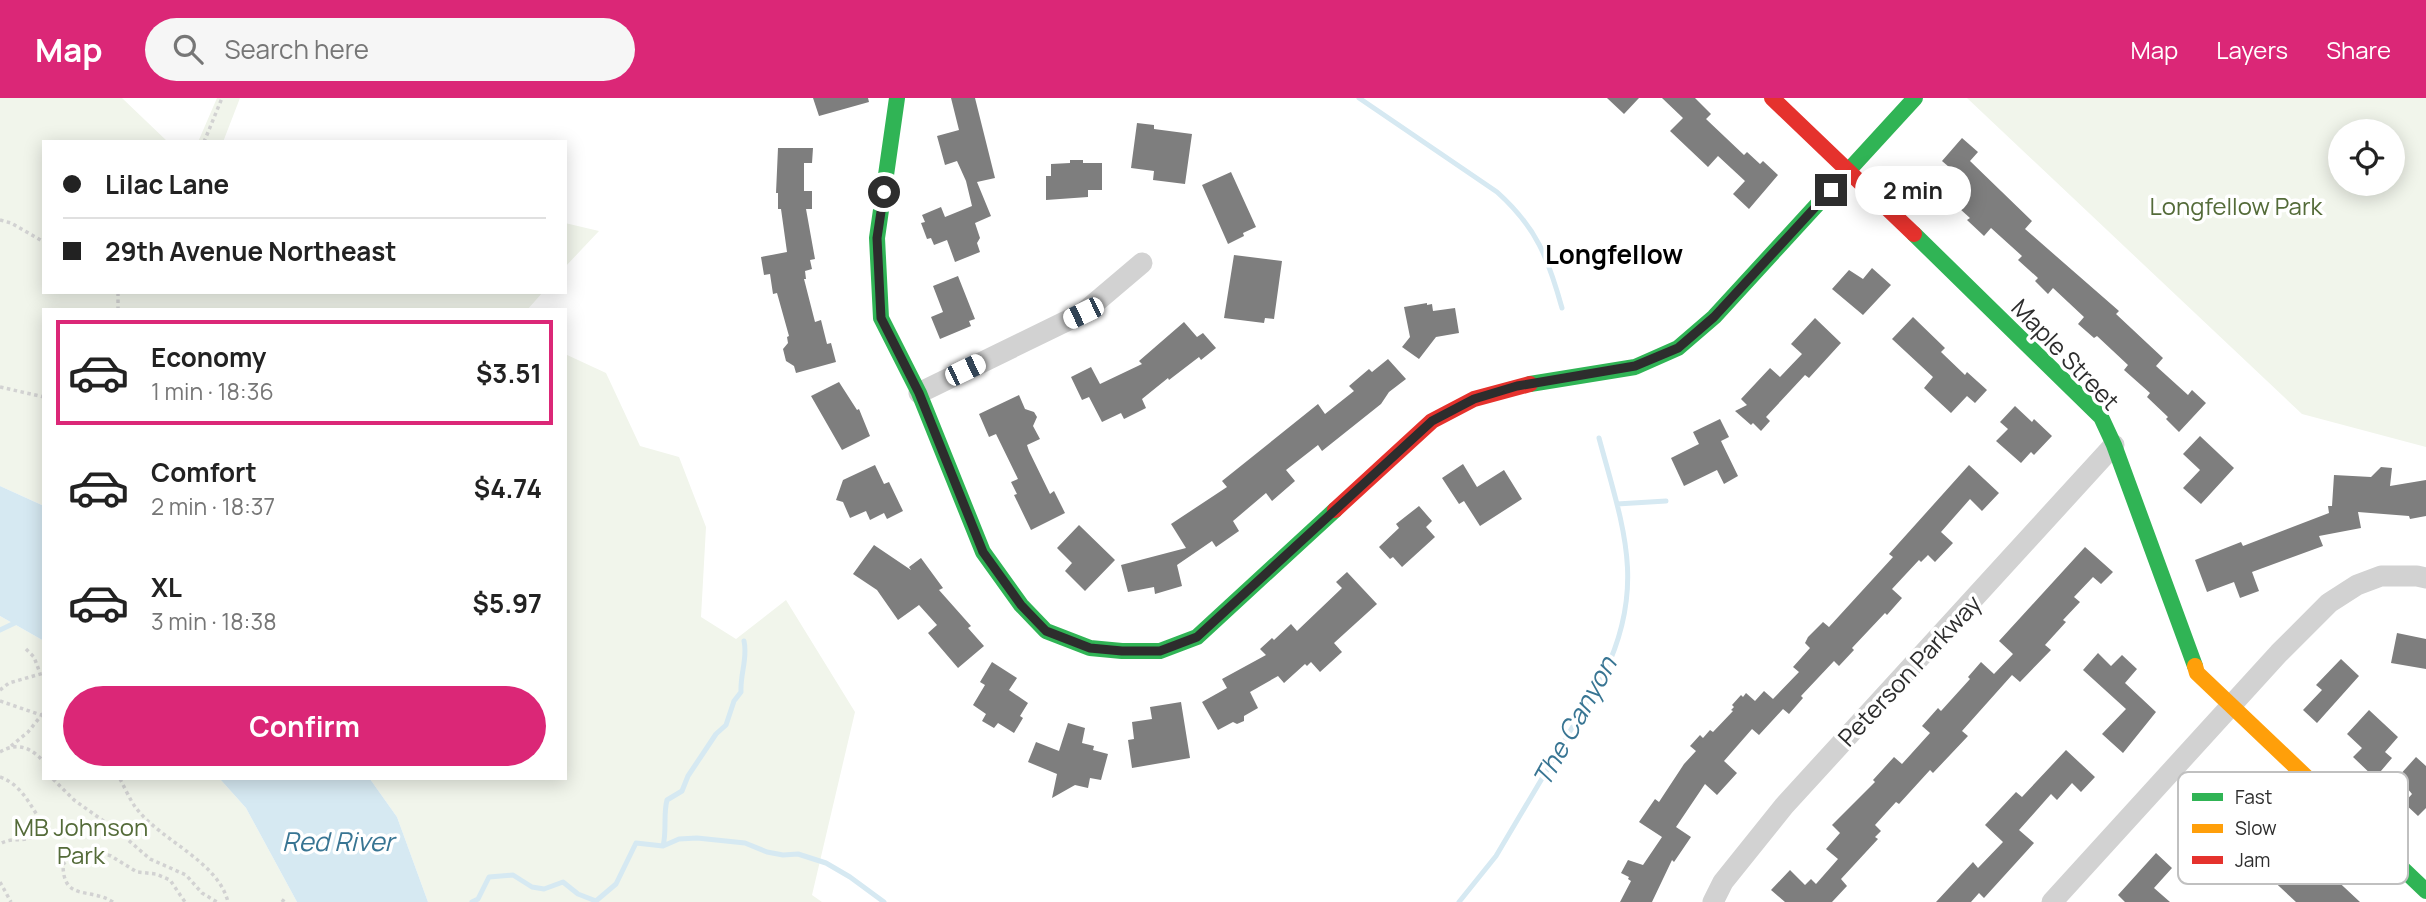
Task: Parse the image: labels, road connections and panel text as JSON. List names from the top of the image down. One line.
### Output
{"streets":{"street":["Maple Street","Peterson Parkway"]},"crossings":[["Maple Street","Peterson Parkway"]],"districts":["Longfellow"],"water":["The Canyon","Red River"],"parks":["Longfellow Park","MB Johnson Park"],"legend":["Fast","Slow","Jam"],"page":{"header":"Map","search":"Search here","nav":["Map","Layers","Share"],"banner":["Lilac Lane","29th Avenue Northeast"],"bubble":"2 min","list":[{"name":"Economy","note":"1 min · 18:36","value":"$3.51"},{"name":"Comfort","note":"2 min · 18:37","value":"$4.74"},{"name":"XL","note":"3 min · 18:38","value":"$5.97"}],"buttons":"Confirm"}}
